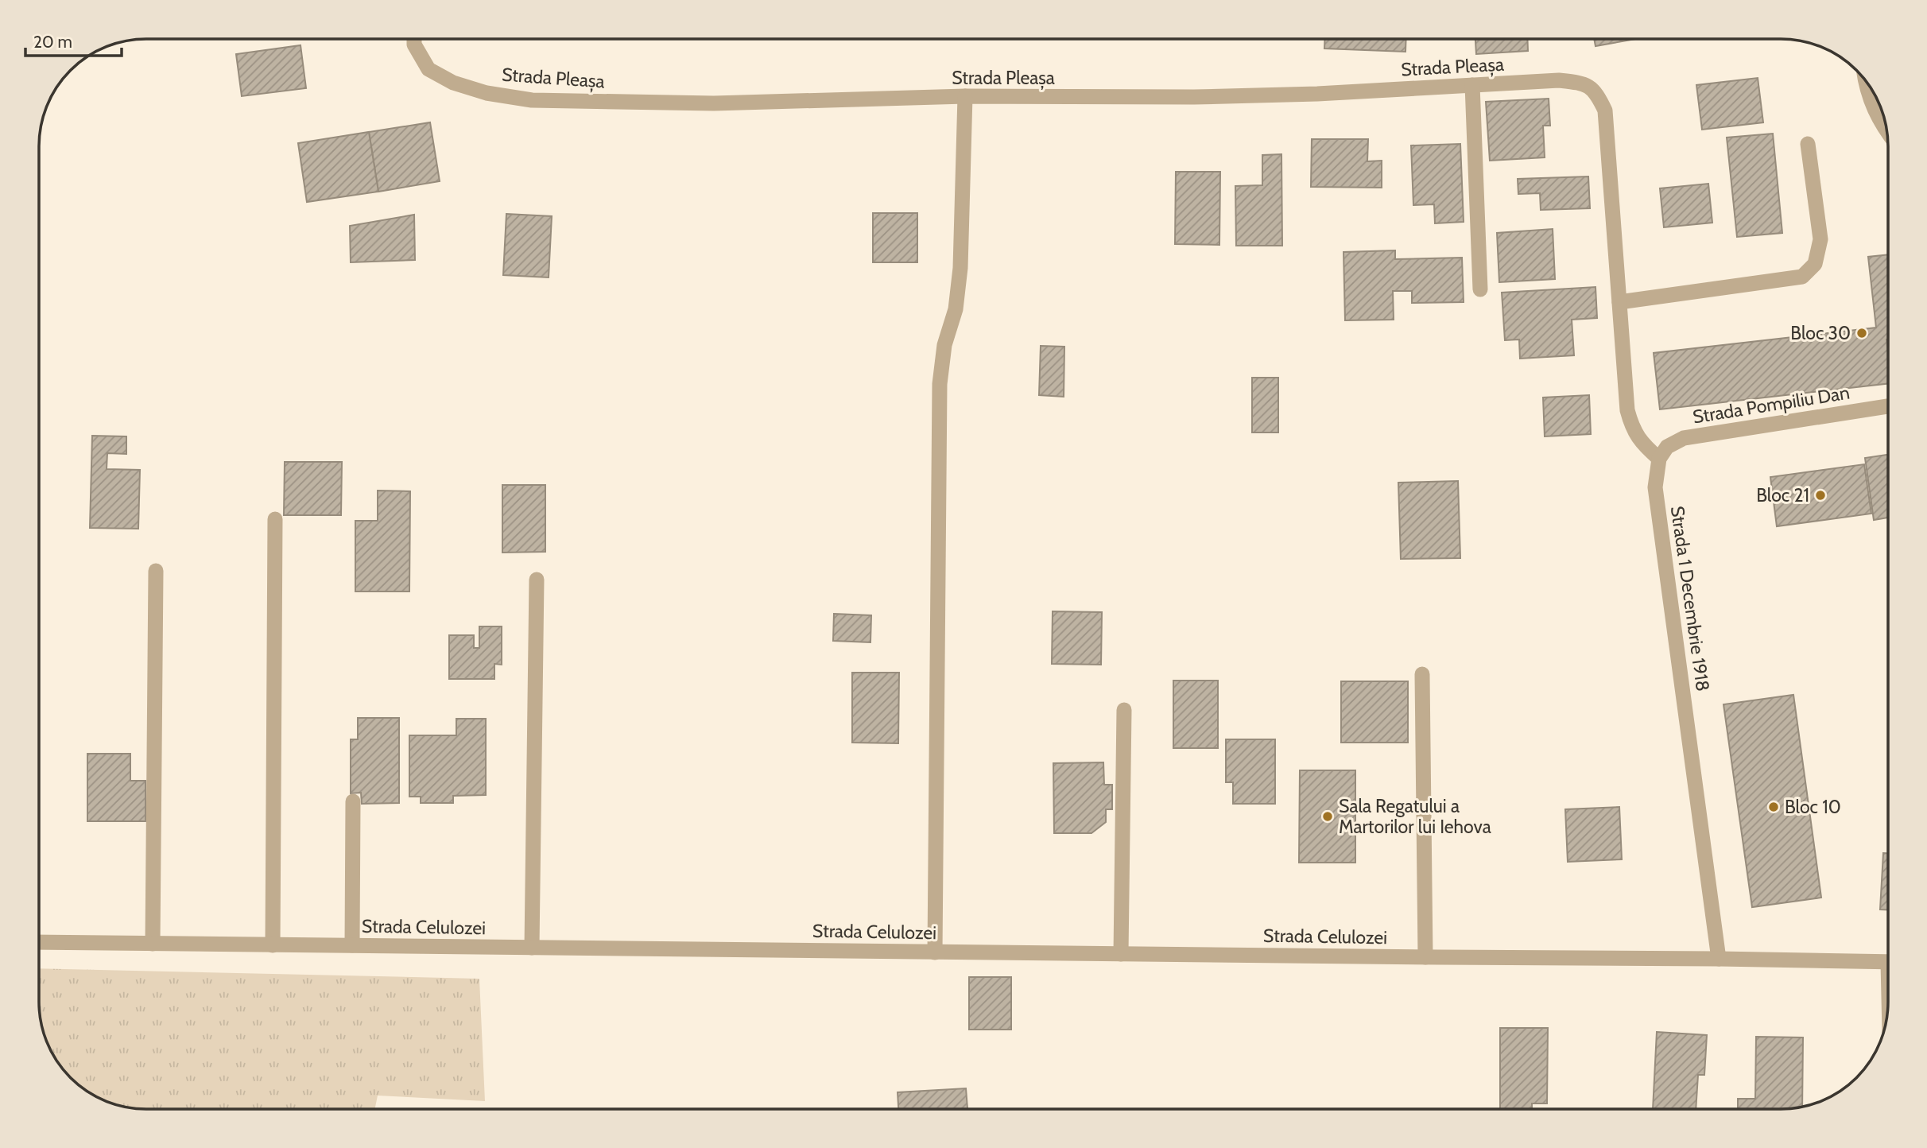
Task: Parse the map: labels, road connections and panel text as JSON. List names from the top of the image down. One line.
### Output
{"streets":{"street":["Strada Pleașa","Strada Pompiliu Dan","Strada 1 Decembrie 1918","Strada Celulozei"]},"crossings":[["Strada Pompiliu Dan","Strada 1 Decembrie 1918"],["Strada 1 Decembrie 1918","Strada Celulozei"]],"places":["Bloc 30","Bloc 21","Bloc 10","Sala Regatului a Martorilor lui Iehova"],"scale_bar":"20 m"}
